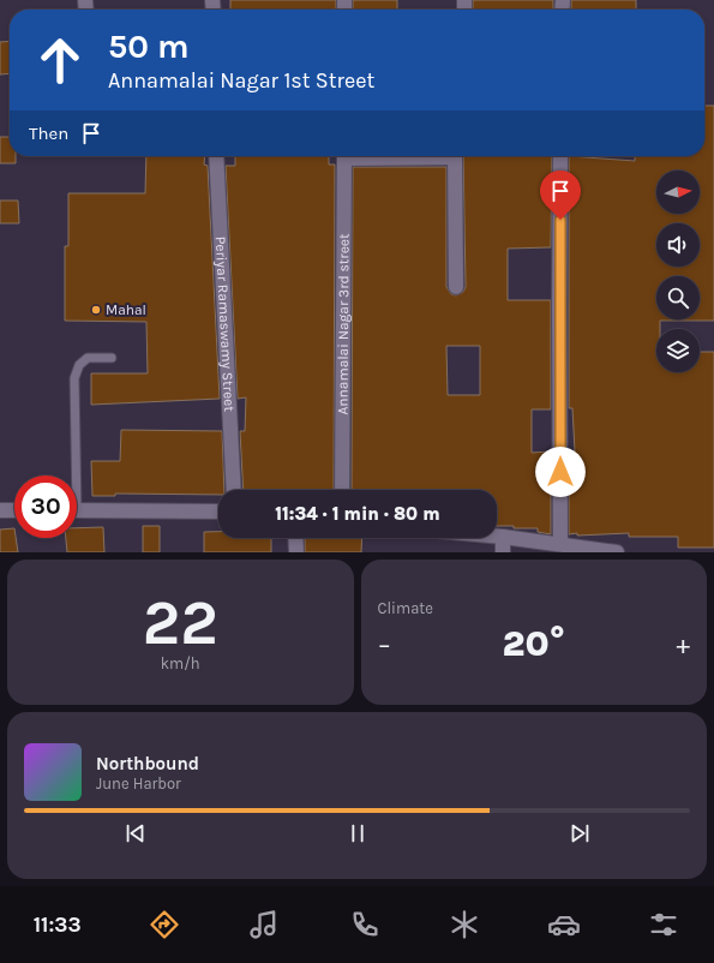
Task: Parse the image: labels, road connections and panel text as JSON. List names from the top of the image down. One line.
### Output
{"streets":{"street":["Periyar Ramaswamy Street","Annamalai Nagar 3rd street"]},"places":["Mahal"],"north":"right","page":{"turn":["50 m","Annamalai Nagar 1st Street"],"then":"Then","limit":"30","trip":"11:34 · 1 min · 80 m","tile":[["22","km/h"],"Climate"],"heat":["−","20°","+"],"song":["Northbound","June Harbor"],"tabs":"11:33"}}
